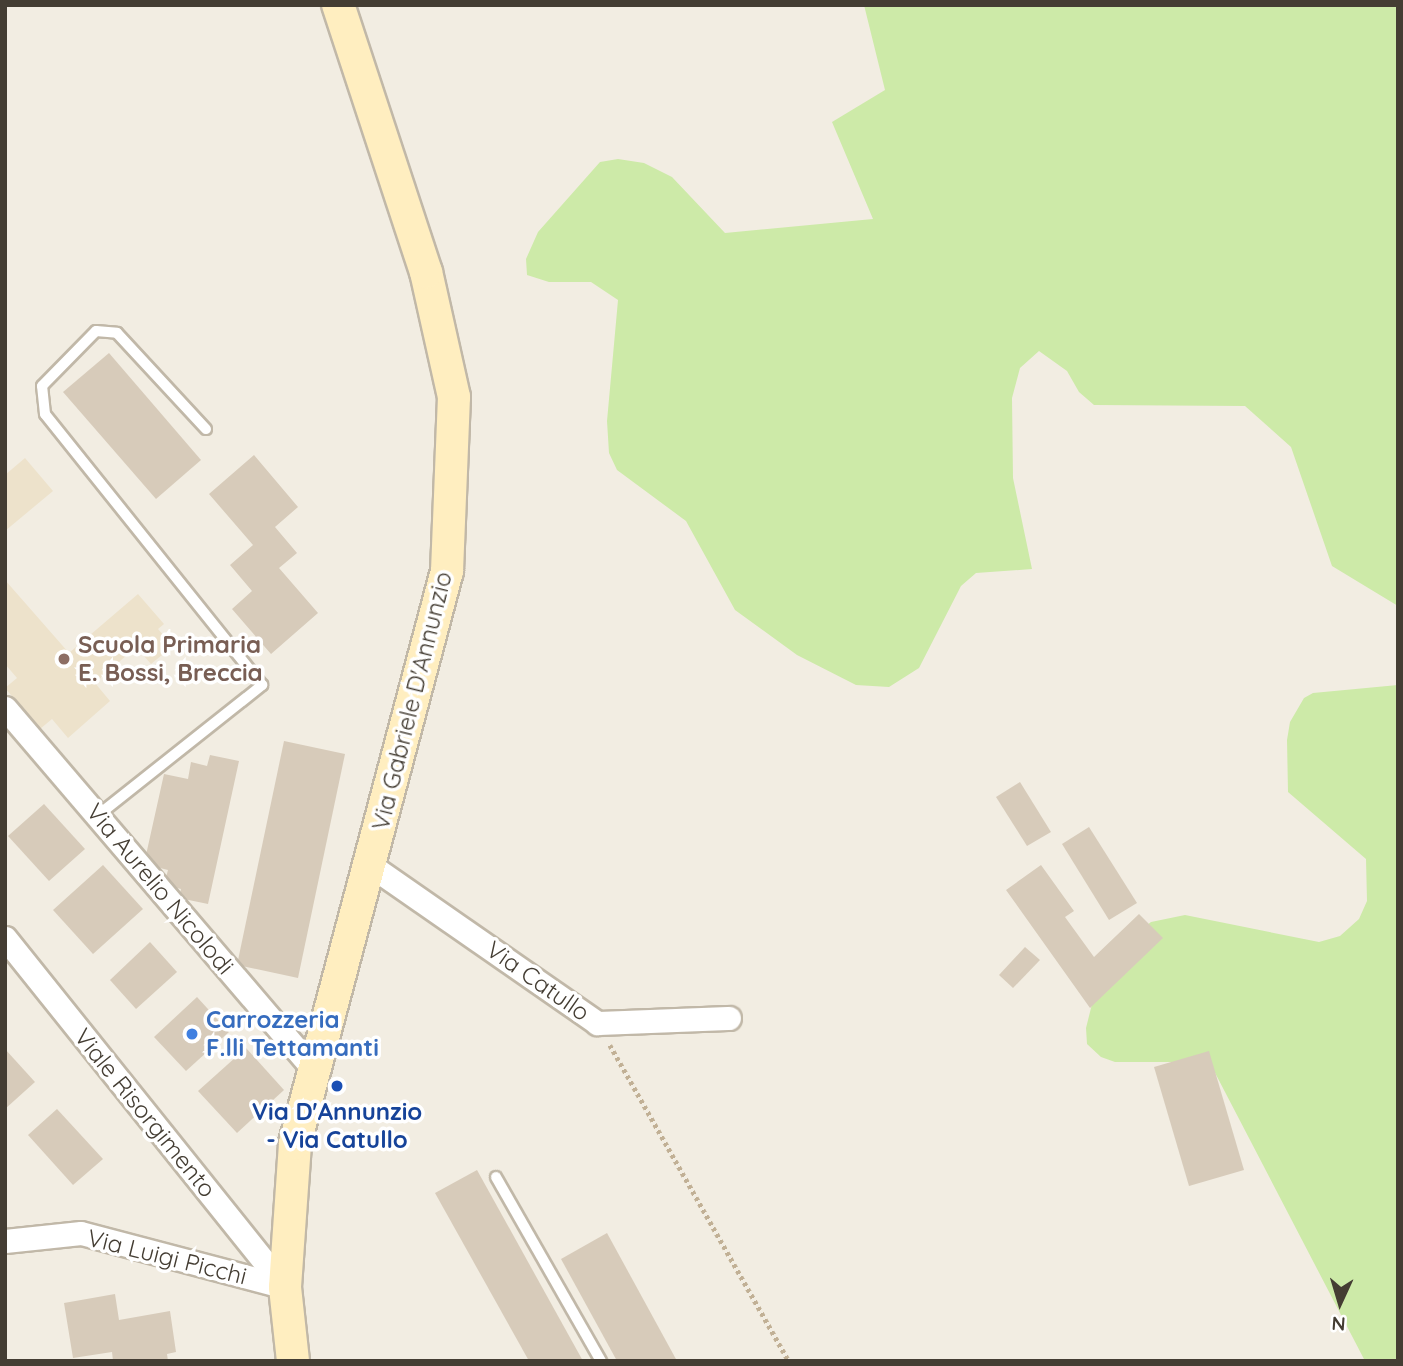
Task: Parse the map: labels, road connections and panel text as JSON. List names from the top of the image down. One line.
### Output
{"streets":{"main road":["Via Gabriele D'Annunzio"],"street":["Via Aurelio Nicolodi","Via Catullo","Viale Risorgimento","Via Luigi Picchi"]},"crossings":[["Via Gabriele D'Annunzio","Via Aurelio Nicolodi"],["Via Gabriele D'Annunzio","Via Catullo"],["Via Gabriele D'Annunzio","Viale Risorgimento"],["Via Gabriele D'Annunzio","Via Luigi Picchi"],["Viale Risorgimento","Via Luigi Picchi"]],"places":["Scuola Primaria E. Bossi, Breccia","Carrozzeria F.lli Tettamanti","Via D'Annunzio - Via Catullo"],"north":"bottom"}
